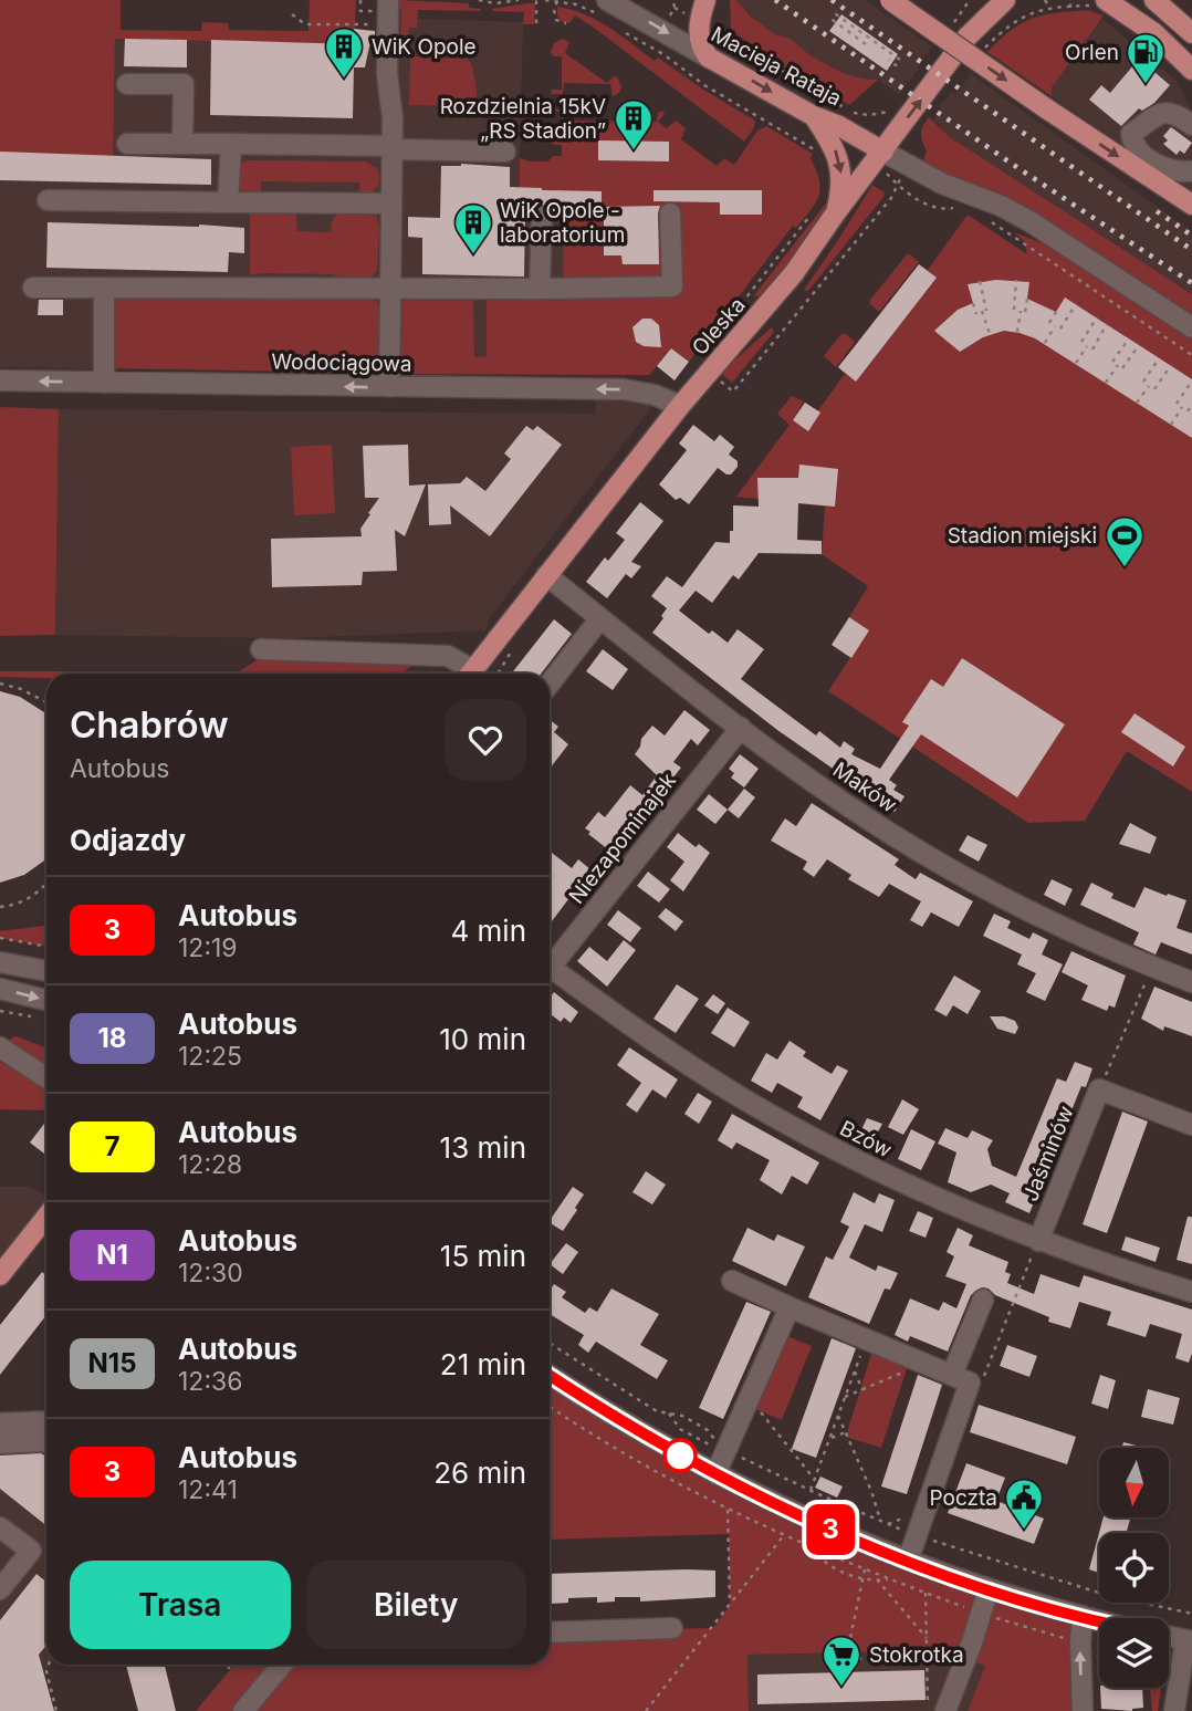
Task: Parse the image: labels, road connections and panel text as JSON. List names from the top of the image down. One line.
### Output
{"streets":{"main road":["Macieja Rataja","Oleska"],"street":["Wodociągowa","Maków","Niezapominajek","Bzów","Jaśminów"]},"crossings":[["Macieja Rataja","Oleska"],["Oleska","Wodociągowa"],["Oleska","Maków"],["Maków","Niezapominajek"],["Bzów","Jaśminów"]],"one_way":["Macieja Rataja"],"places":{"building":["WiK Opole","Rozdzielnia 15kV „RS Stadion”","WiK Opole - laboratorium"],"fuel station":["Orlen"],"sports":["Stadion miejski"],"public building":["Poczta"],"supermarket":["Stokrotka"]},"lines":["bus line 3"],"north":"bottom","page":{"on_map":"3","heading":[["Chabrów","Autobus"],"Odjazdy"],"list":[{"mark":"3","name":"Autobus","note":"12:19","value":"4 min"},{"mark":"18","name":"Autobus","note":"12:25","value":"10 min"},{"mark":"7","name":"Autobus","note":"12:28","value":"13 min"},{"mark":"N1","name":"Autobus","note":"12:30","value":"15 min"},{"mark":"N15","name":"Autobus","note":"12:36","value":"21 min"},{"mark":"3","name":"Autobus","note":"12:41","value":"26 min"}],"buttons":["Trasa","Bilety"]}}
